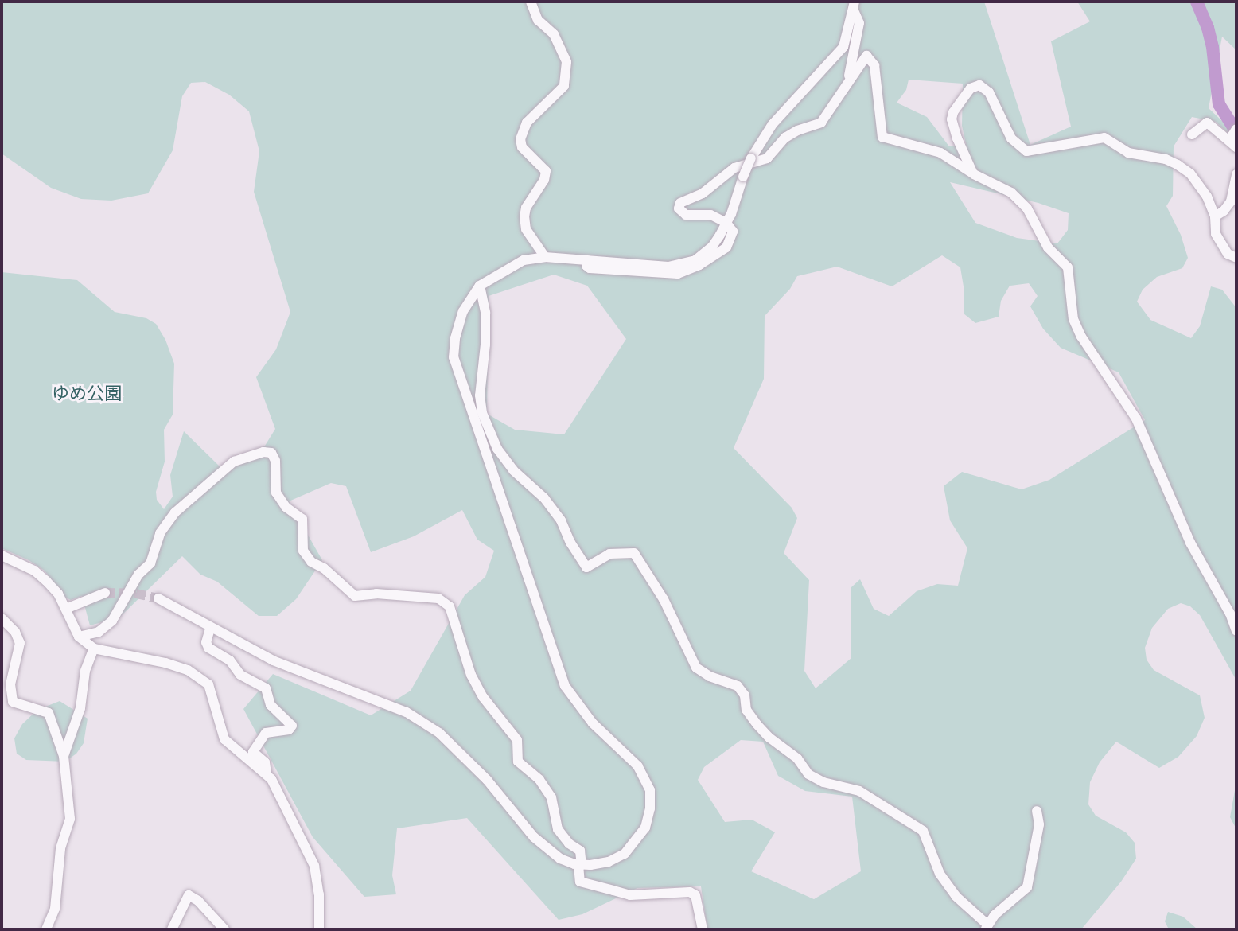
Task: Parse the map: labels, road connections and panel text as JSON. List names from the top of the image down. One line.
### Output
{"parks":["ゆめ公園"]}
